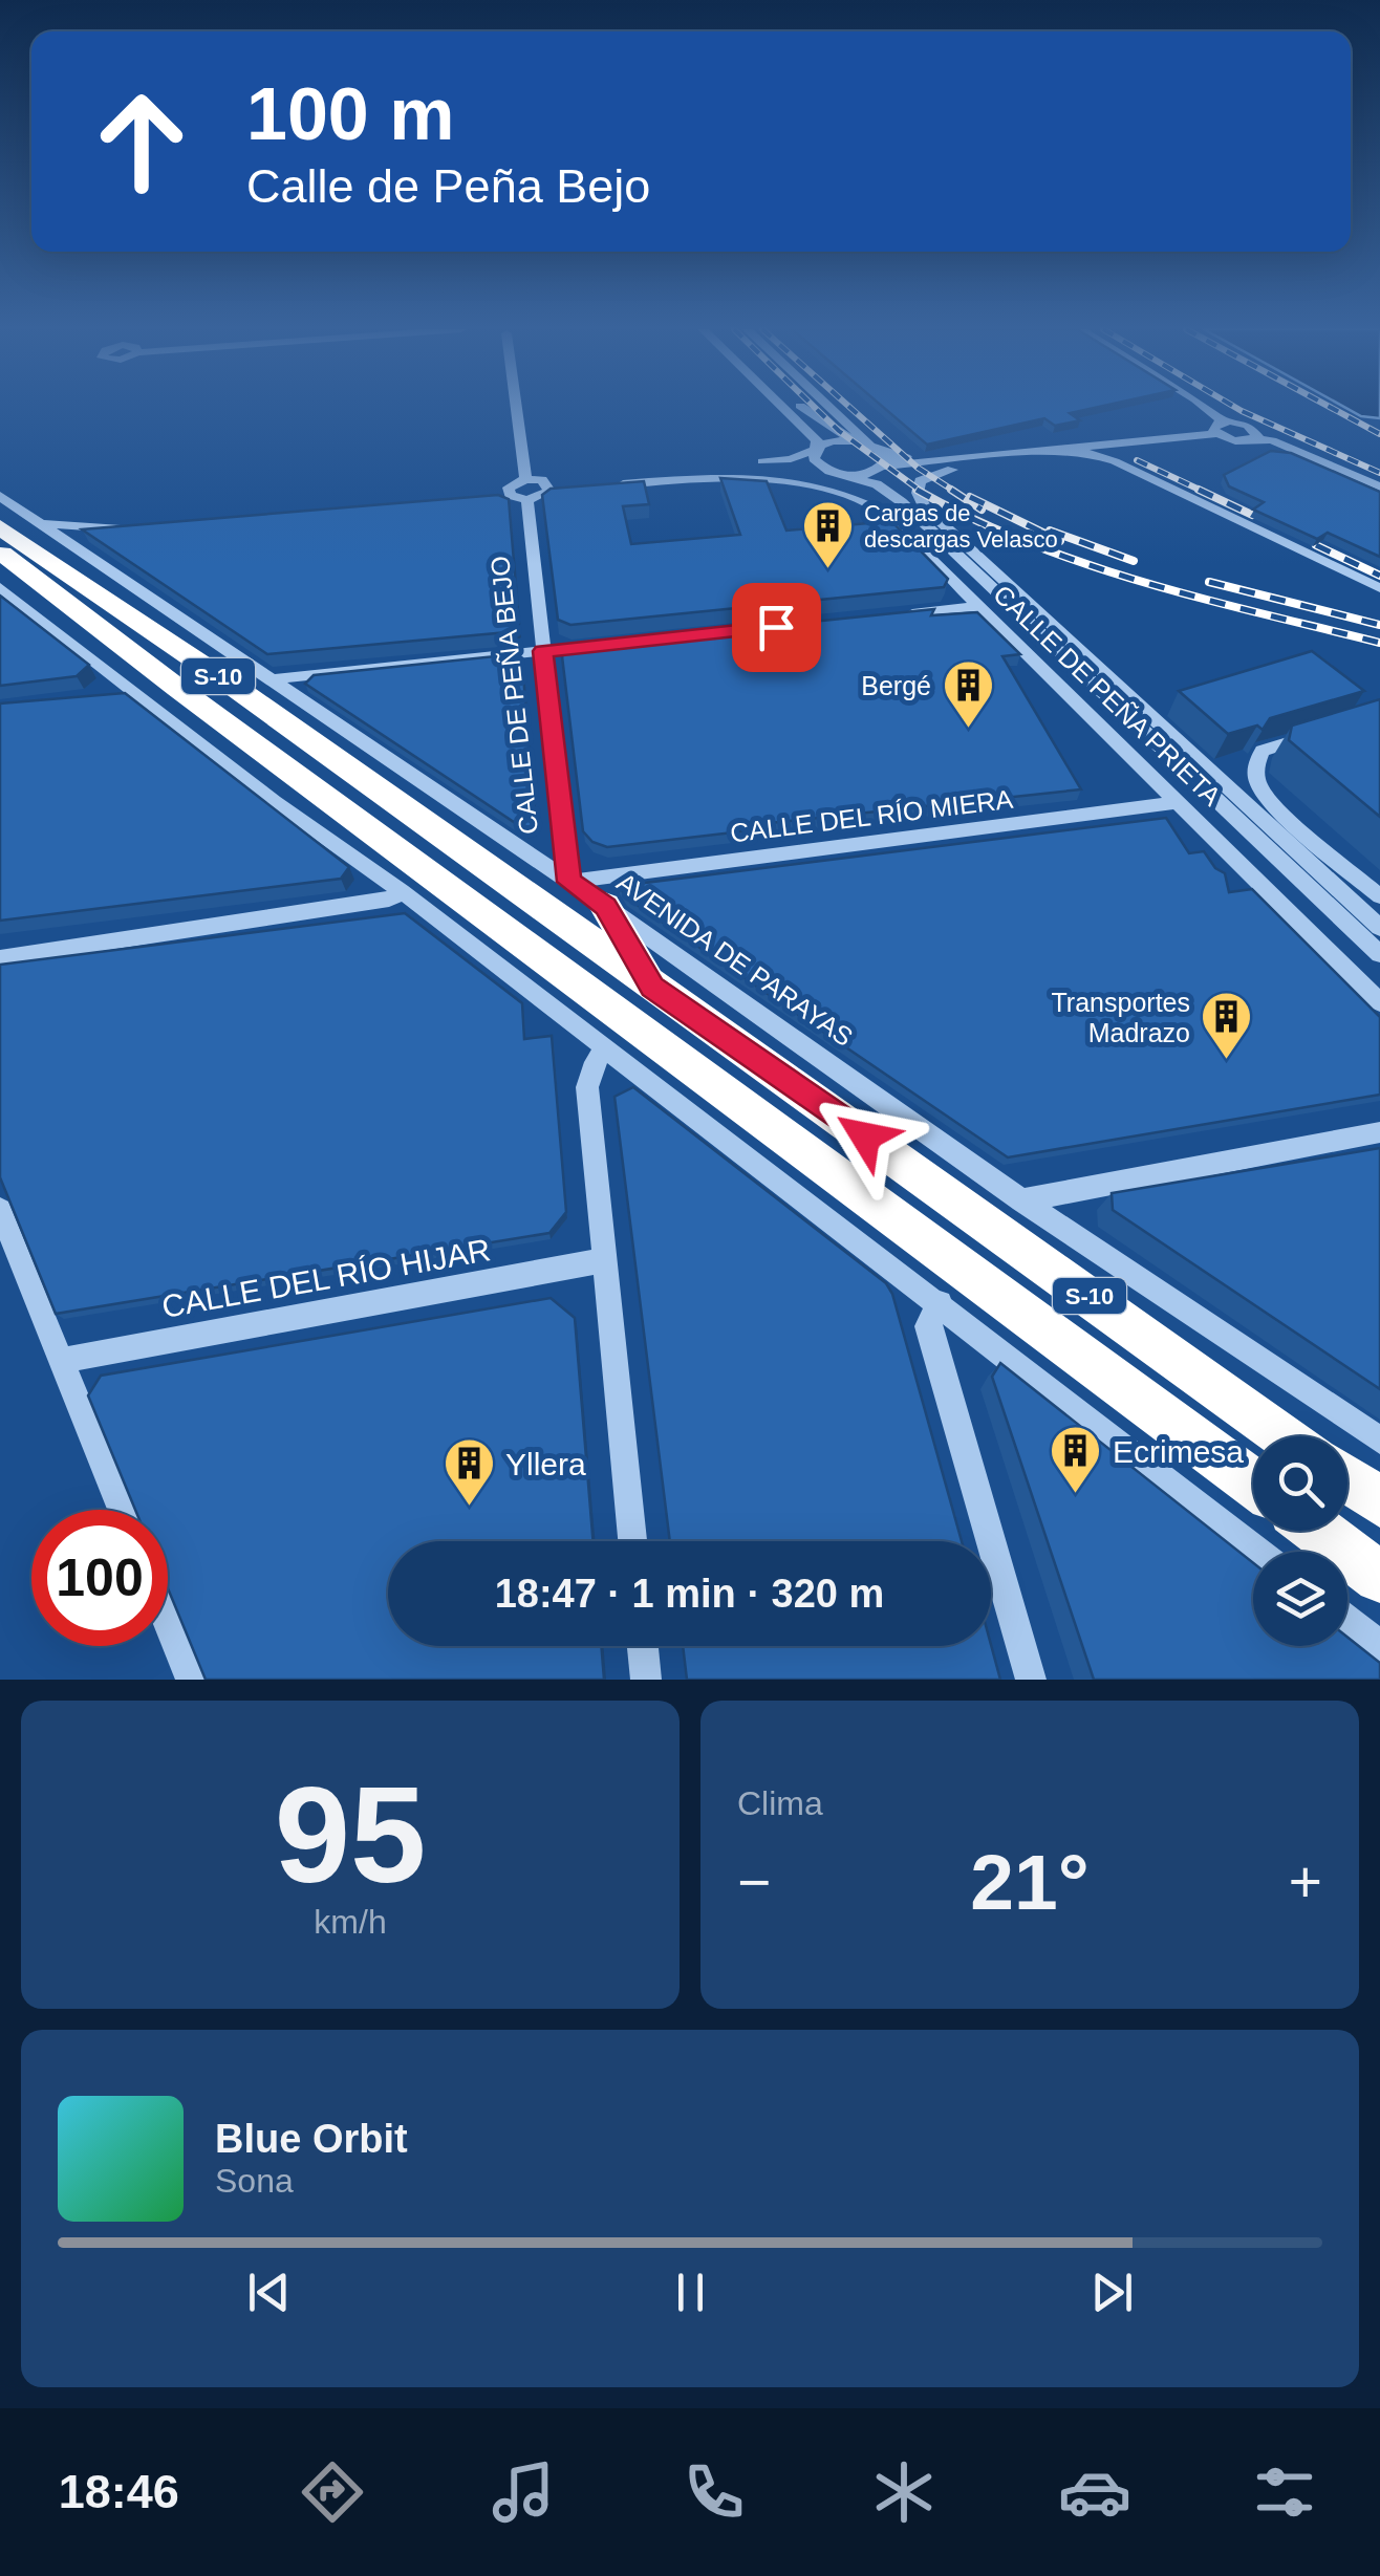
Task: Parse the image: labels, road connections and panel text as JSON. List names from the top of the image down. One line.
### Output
{"streets":{"highway":["S-10"],"street":["CALLE DE PEÑA BEJO","CALLE DE PEÑA PRIETA","CALLE DEL RÍO MIERA","AVENIDA DE PARAYAS","CALLE DEL RÍO HIJAR"]},"crossings":[["CALLE DE PEÑA BEJO","CALLE DEL RÍO MIERA"],["CALLE DE PEÑA BEJO","AVENIDA DE PARAYAS"],["CALLE DE PEÑA PRIETA","CALLE DEL RÍO MIERA"],["CALLE DEL RÍO MIERA","AVENIDA DE PARAYAS"]],"places":{"building":["Cargas de descargas Velasco","Bergé","Transportes Madrazo","Ecrimesa","Yllera"]},"page":{"turn":["100 m","Calle de Peña Bejo"],"limit":"100","trip":"18:47 · 1 min · 320 m","tile":[["95","km/h"],"Clima"],"heat":["−","21°","+"],"song":["Blue Orbit","Sona"],"tabs":"18:46"}}
